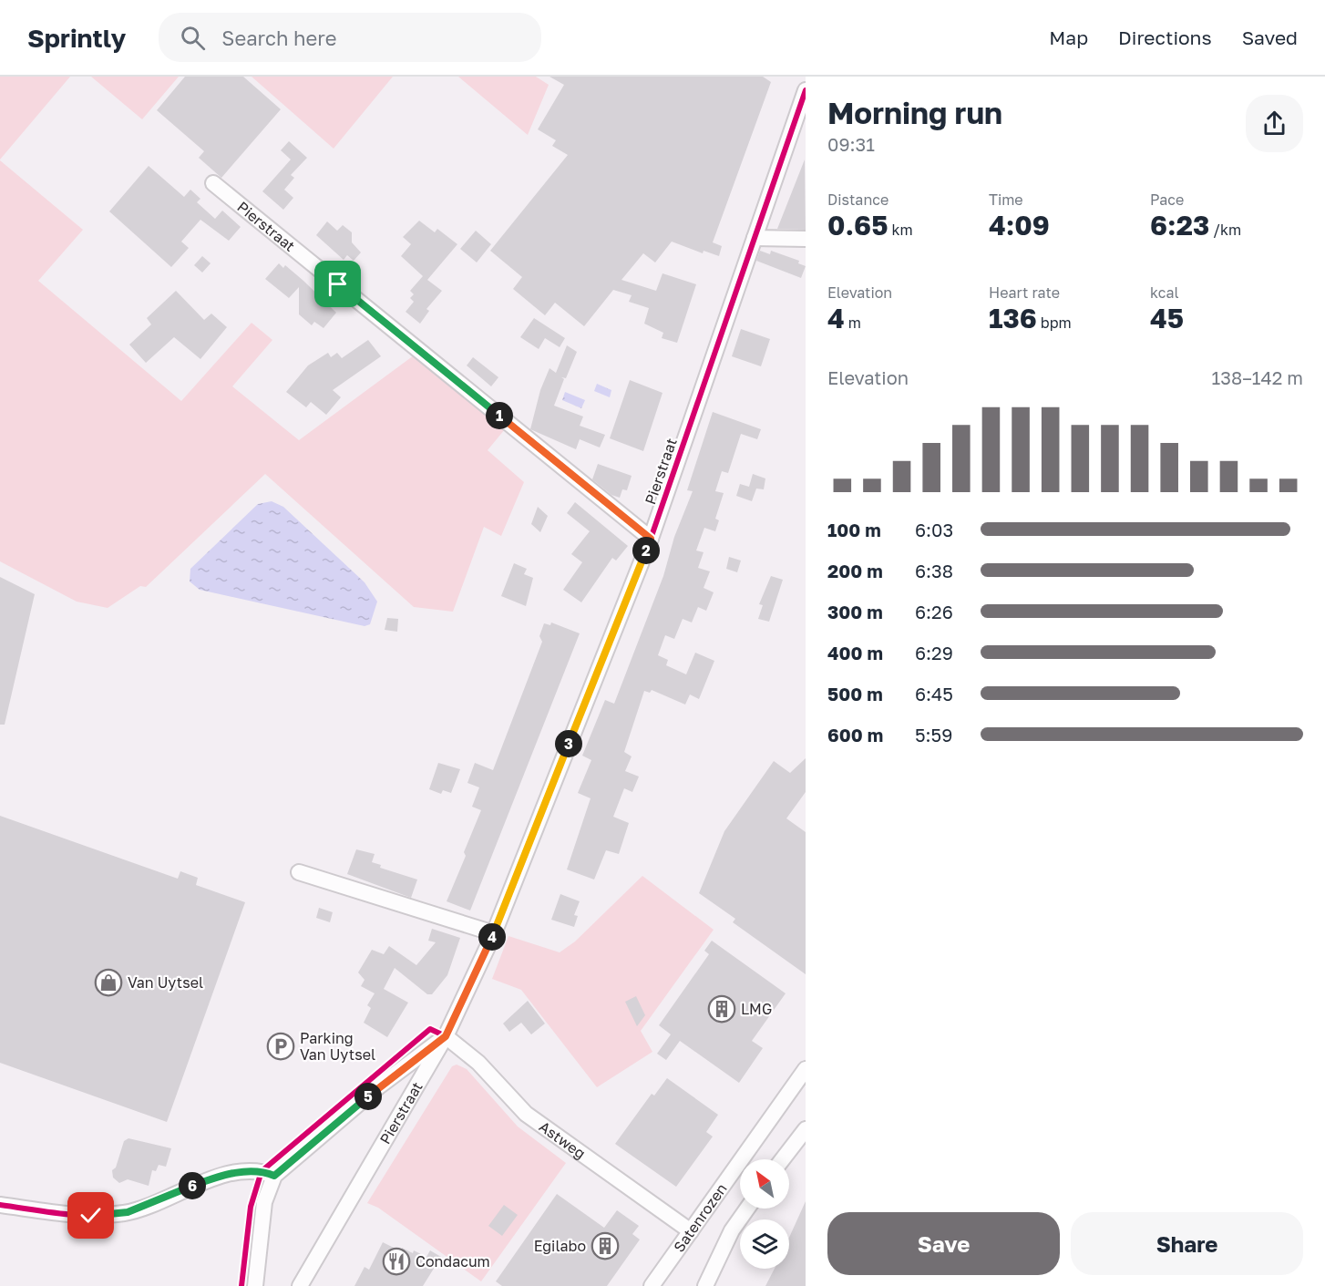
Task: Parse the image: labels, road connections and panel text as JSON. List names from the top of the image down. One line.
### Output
{"streets":{"street":["Pierstraat","Astweg","Satenrozen"]},"crossings":[["Pierstraat","Astweg"],["Astweg","Satenrozen"]],"places":{"shop":["Van Uytsel"],"building":["LMG","Egilabo"],"parking":["Parking Van Uytsel"],"restaurant":["Condacum"]},"north":"top left","page":{"header":"Sprintly","search":"Search here","nav":["Map","Directions","Saved"],"heading":["Morning run","09:31"],"stats":[["Distance","0.65 km"],["Time","4:09"],["Pace","6:23 /km"],["Elevation","4 m"],["Heart rate","136 bpm"],["kcal","45"]],"chart":["Elevation","138–142 m"],"pins":["1","2","3","4","5","6"],"list":[{"name":"100 m","note":"6:03"},{"name":"200 m","note":"6:38"},{"name":"300 m","note":"6:26"},{"name":"400 m","note":"6:29"},{"name":"500 m","note":"6:45"},{"name":"600 m","note":"5:59"}],"buttons":["Save","Share"]}}
